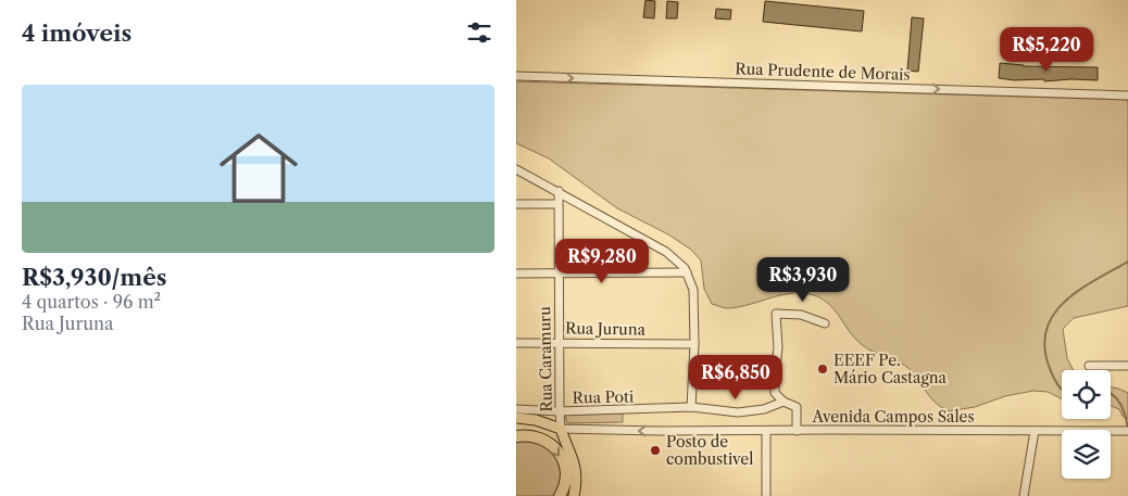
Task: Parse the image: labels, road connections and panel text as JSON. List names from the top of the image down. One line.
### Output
{"streets":{"street":["Rua Prudente de Morais","Rua Juruna","Rua Caramuru","Rua Poti","Avenida Campos Sales"]},"crossings":[["Rua Juruna","Rua Caramuru"],["Rua Caramuru","Rua Poti"],["Rua Caramuru","Avenida Campos Sales"]],"one_way":["Rua Prudente de Morais","Avenida Campos Sales"],"places":["EEEF Pe. Mário Castagna","Posto de combustivel"],"page":{"heading":"4 imóveis","price":["R$5,220","R$9,280","R$3,930","R$6,850"],"list":[{"name":"R$3,930/mês","note":"4 quartos · 96 m² · Rua Juruna"}]}}
